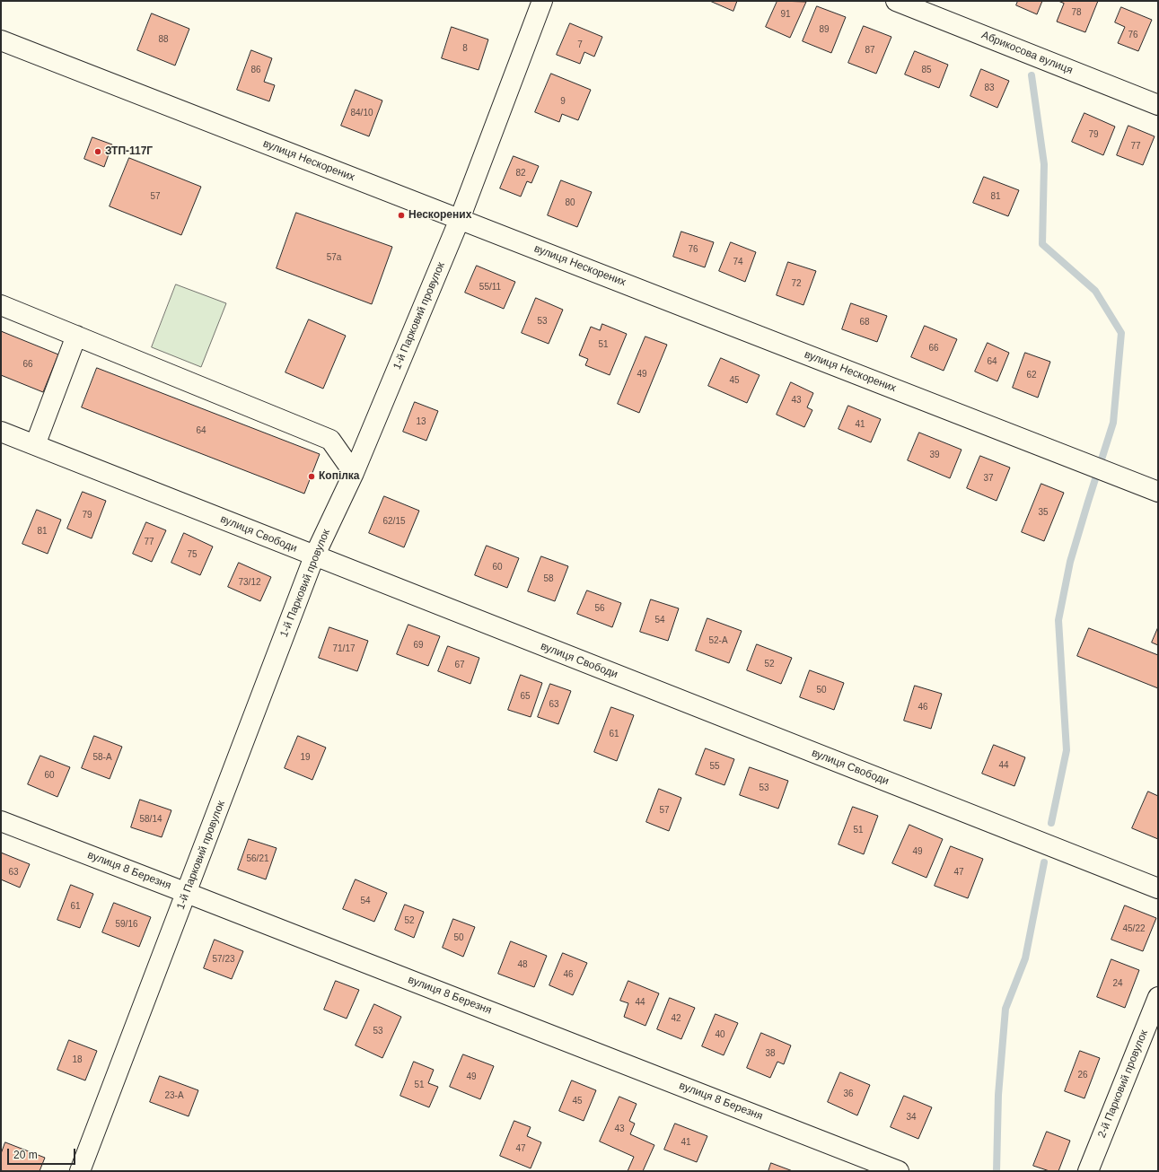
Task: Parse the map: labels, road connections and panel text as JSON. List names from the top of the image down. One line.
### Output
{"streets":{"street":["Абрикосова вулиця","вулиця Нескорених","1-й Парковий провулок","вулиця Свободи","вулиця 8 Березня","2-й Парковий провулок"]},"crossings":[["вулиця Нескорених","1-й Парковий провулок"],["1-й Парковий провулок","вулиця Свободи"],["1-й Парковий провулок","вулиця 8 Березня"]],"places":["ЗТП-117Г","Нескорених","Копілка"],"house_numbers":["78","91","89","76","88","7","8","87","86","85","83","9","84/10","79","77","82","57","81","80","76","57а","74","72","55/11","53","68","51","66","64","66","49","62","45","43","13","41","64","39","37","35","79","62/15","81","77","75","60","58","73/12","56","54","52-А","69","71/17","52","67","50","65","63","46","61","58-А","19","44","55","60","53","57","58/14","51","49","56/21","63","47","54","61","52","59/16","45/22","50","57/23","48","46","24","44","42","53","40","38","18","26","49","51","36","23-А","45","34","43","41","47"],"scale_bar":"20 m"}
